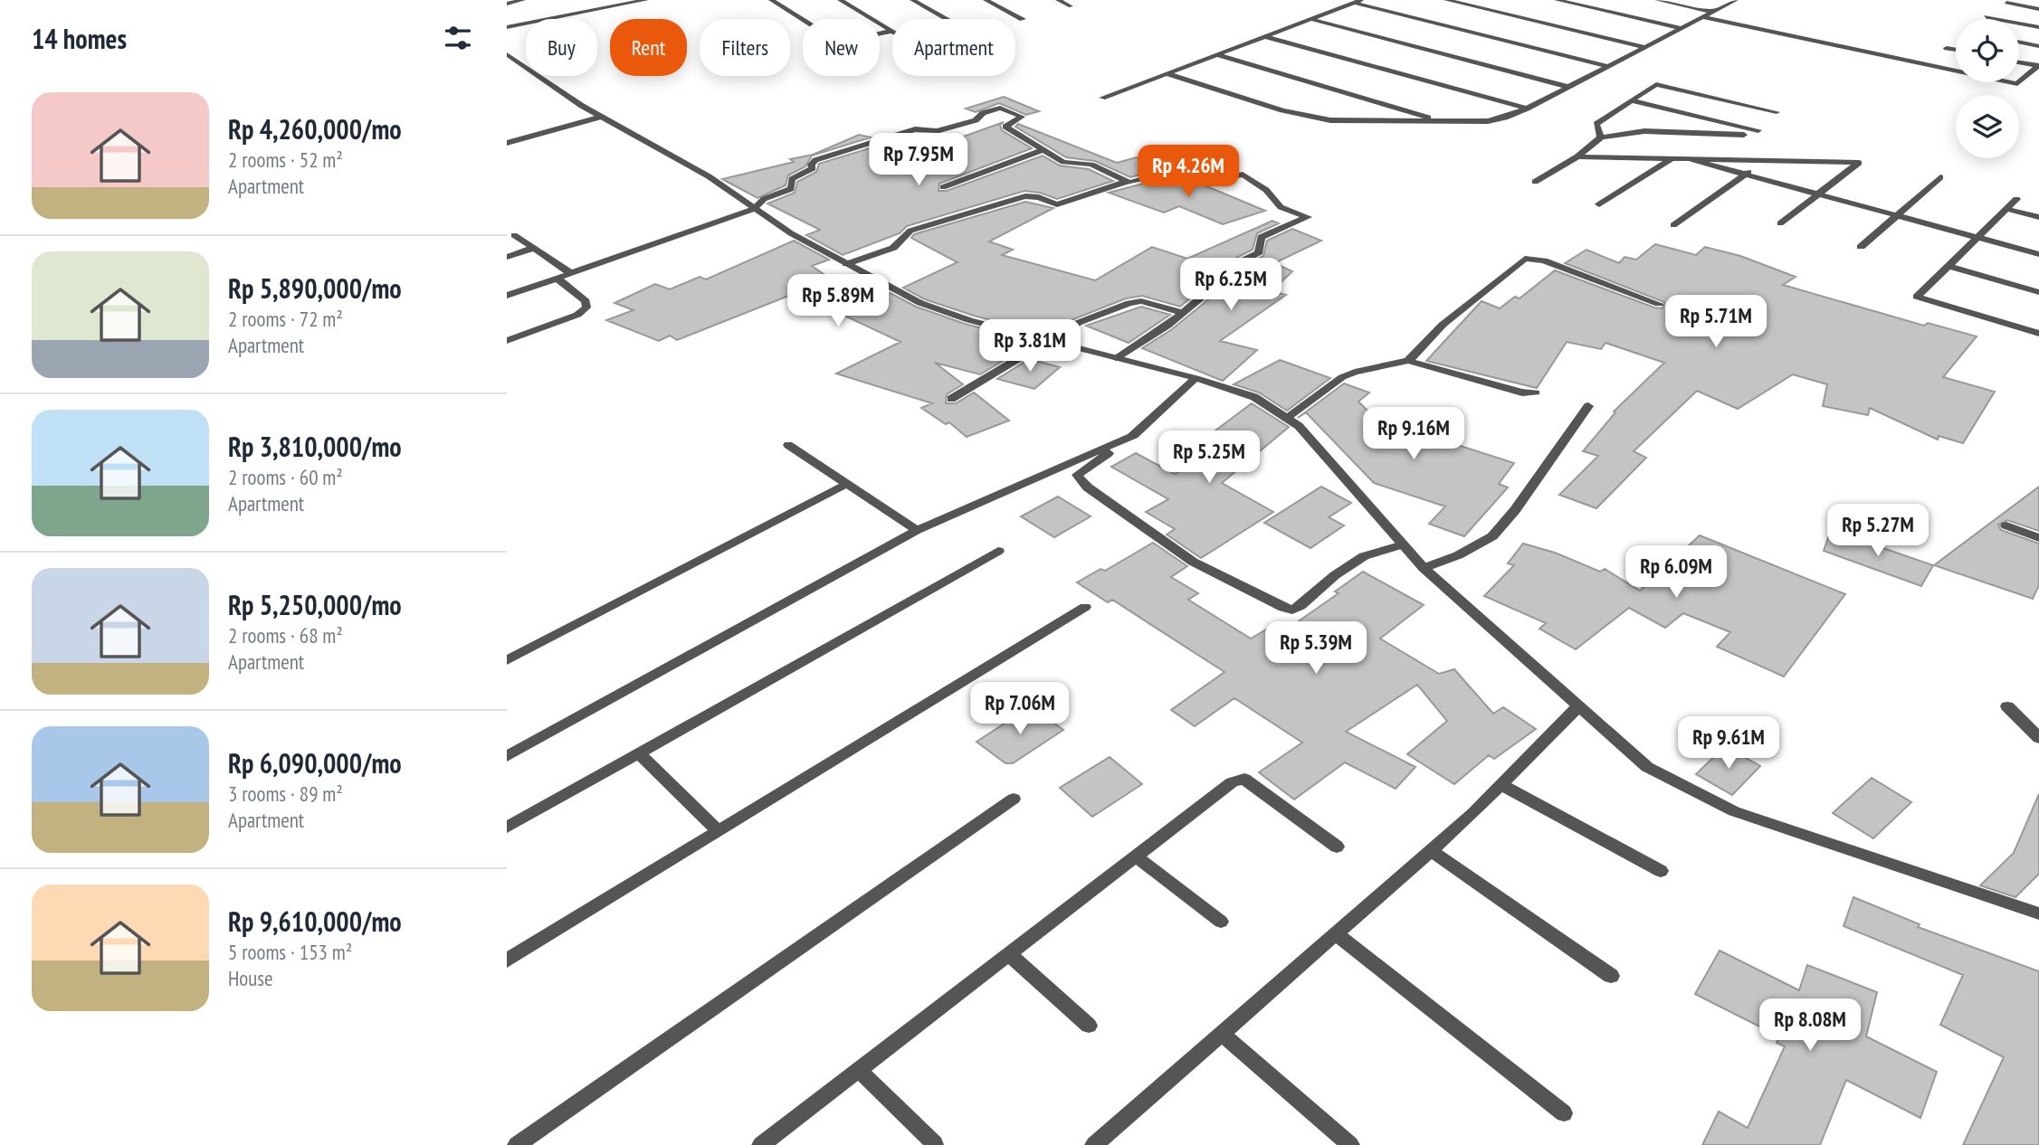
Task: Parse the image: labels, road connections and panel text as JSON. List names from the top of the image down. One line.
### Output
{"page":{"heading":"14 homes","chip":["Buy","Rent","Filters","New","Apartment"],"list":[{"name":"Rp 4,260,000/mo","note":"2 rooms · 52 m² · Apartment"},{"name":"Rp 5,890,000/mo","note":"2 rooms · 72 m² · Apartment"},{"name":"Rp 3,810,000/mo","note":"2 rooms · 60 m² · Apartment"},{"name":"Rp 5,250,000/mo","note":"2 rooms · 68 m² · Apartment"},{"name":"Rp 6,090,000/mo","note":"3 rooms · 89 m² · Apartment"},{"name":"Rp 9,610,000/mo","note":"5 rooms · 153 m² · House"}],"price":["Rp 7.95M","Rp 4.26M","Rp 6.25M","Rp 5.89M","Rp 5.71M","Rp 3.81M","Rp 9.16M","Rp 5.25M","Rp 5.27M","Rp 6.09M","Rp 5.39M","Rp 7.06M","Rp 9.61M","Rp 8.08M"]}}
